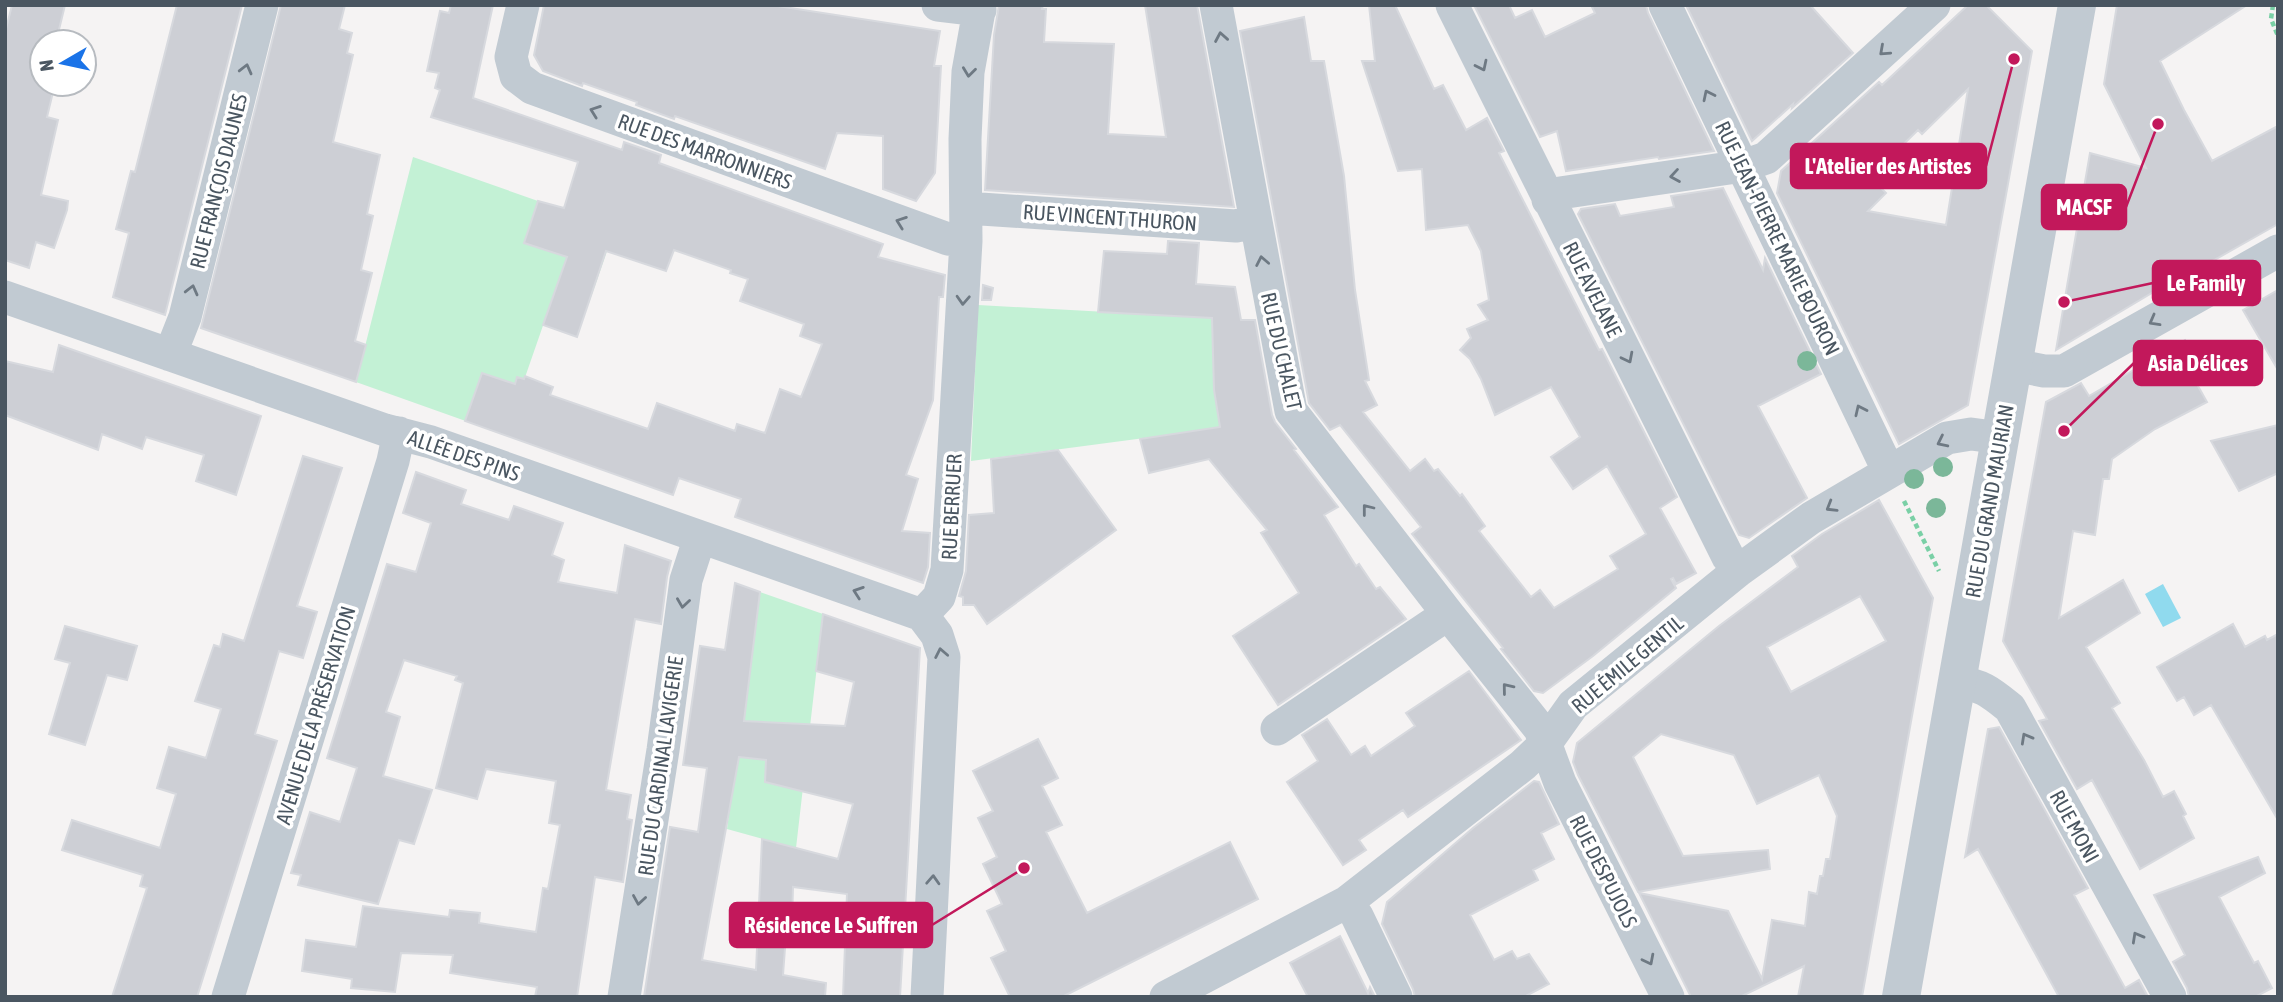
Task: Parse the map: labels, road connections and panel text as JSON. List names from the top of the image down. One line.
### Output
{"streets":{"street":["RUE DES MARRONNIERS","RUE FRANÇOIS DAUNES","RUE VINCENT THURON","RUE JEAN-PIERRE MARIE BOURON","RUE AVELANE","RUE DU CHALET","ALLÉE DES PINS","RUE DU GRAND MAURIAN","RUE BERRUER","RUE ÉMILE GENTIL","AVENUE DE LA PRÉSERVATION","RUE DU CARDINAL LAVIGERIE","RUE MONI","RUE DESPUJOLS"]},"crossings":[["RUE DES MARRONNIERS","RUE BERRUER"],["RUE FRANÇOIS DAUNES","ALLÉE DES PINS"],["RUE VINCENT THURON","RUE DU CHALET"],["RUE VINCENT THURON","RUE BERRUER"],["RUE JEAN-PIERRE MARIE BOURON","RUE ÉMILE GENTIL"],["RUE AVELANE","RUE ÉMILE GENTIL"],["RUE DU CHALET","RUE ÉMILE GENTIL"],["RUE DU CHALET","RUE DESPUJOLS"],["ALLÉE DES PINS","RUE BERRUER"],["ALLÉE DES PINS","AVENUE DE LA PRÉSERVATION"],["ALLÉE DES PINS","RUE DU CARDINAL LAVIGERIE"],["RUE DU GRAND MAURIAN","RUE ÉMILE GENTIL"],["RUE DU GRAND MAURIAN","RUE MONI"],["RUE ÉMILE GENTIL","RUE DESPUJOLS"]],"one_way":["RUE DES MARRONNIERS","RUE FRANÇOIS DAUNES","RUE JEAN-PIERRE MARIE BOURON","RUE AVELANE","RUE DU CHALET","RUE BERRUER","RUE MONI"],"places":["L'Atelier des Artistes","MACSF","Le Family","Asia Délices","Résidence Le Suffren"],"north":"left"}
